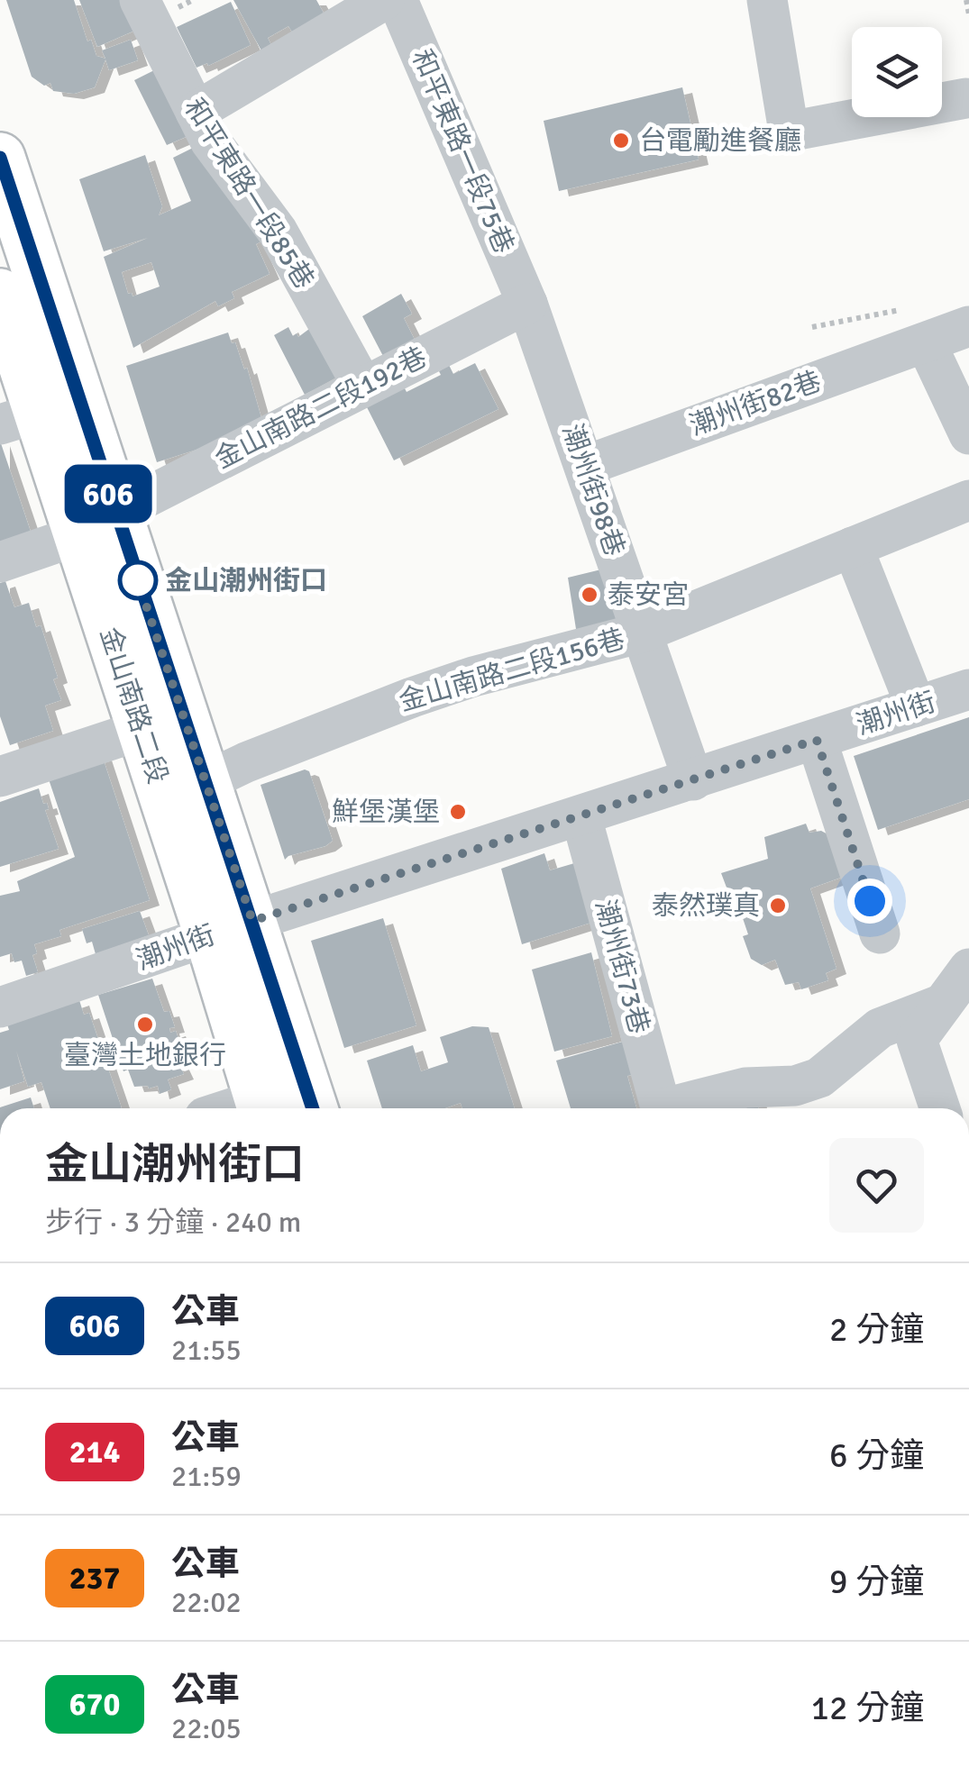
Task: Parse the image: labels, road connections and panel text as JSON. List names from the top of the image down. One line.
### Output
{"streets":{"main road":["金山南路二段"],"street":["和平東路一段75巷","和平東路一段85巷","潮州街82巷","金山南路二段192巷","潮州街98巷","金山南路二段156巷","潮州街","潮州街73巷"]},"crossings":[["和平東路一段75巷","金山南路二段192巷"],["和平東路一段75巷","潮州街98巷"],["和平東路一段85巷","金山南路二段192巷"],["潮州街82巷","潮州街98巷"],["金山南路二段192巷","潮州街98巷"],["金山南路二段192巷","金山南路二段"],["潮州街98巷","金山南路二段156巷"],["潮州街98巷","潮州街"],["金山南路二段156巷","金山南路二段"],["金山南路二段","潮州街"],["潮州街","潮州街73巷"]],"places":["台電勵進餐廳","金山潮州街口","泰安宮","鮮堡漢堡","泰然璞真","臺灣土地銀行"],"lines":["bus line 606"],"page":{"on_map":"606","heading":["金山潮州街口","步行 · 3 分鐘 · 240 m"],"list":[{"mark":"606","name":"公車","note":"21:55","value":"2 分鐘"},{"mark":"214","name":"公車","note":"21:59","value":"6 分鐘"},{"mark":"237","name":"公車","note":"22:02","value":"9 分鐘"},{"mark":"670","name":"公車","note":"22:05","value":"12 分鐘"}]}}
